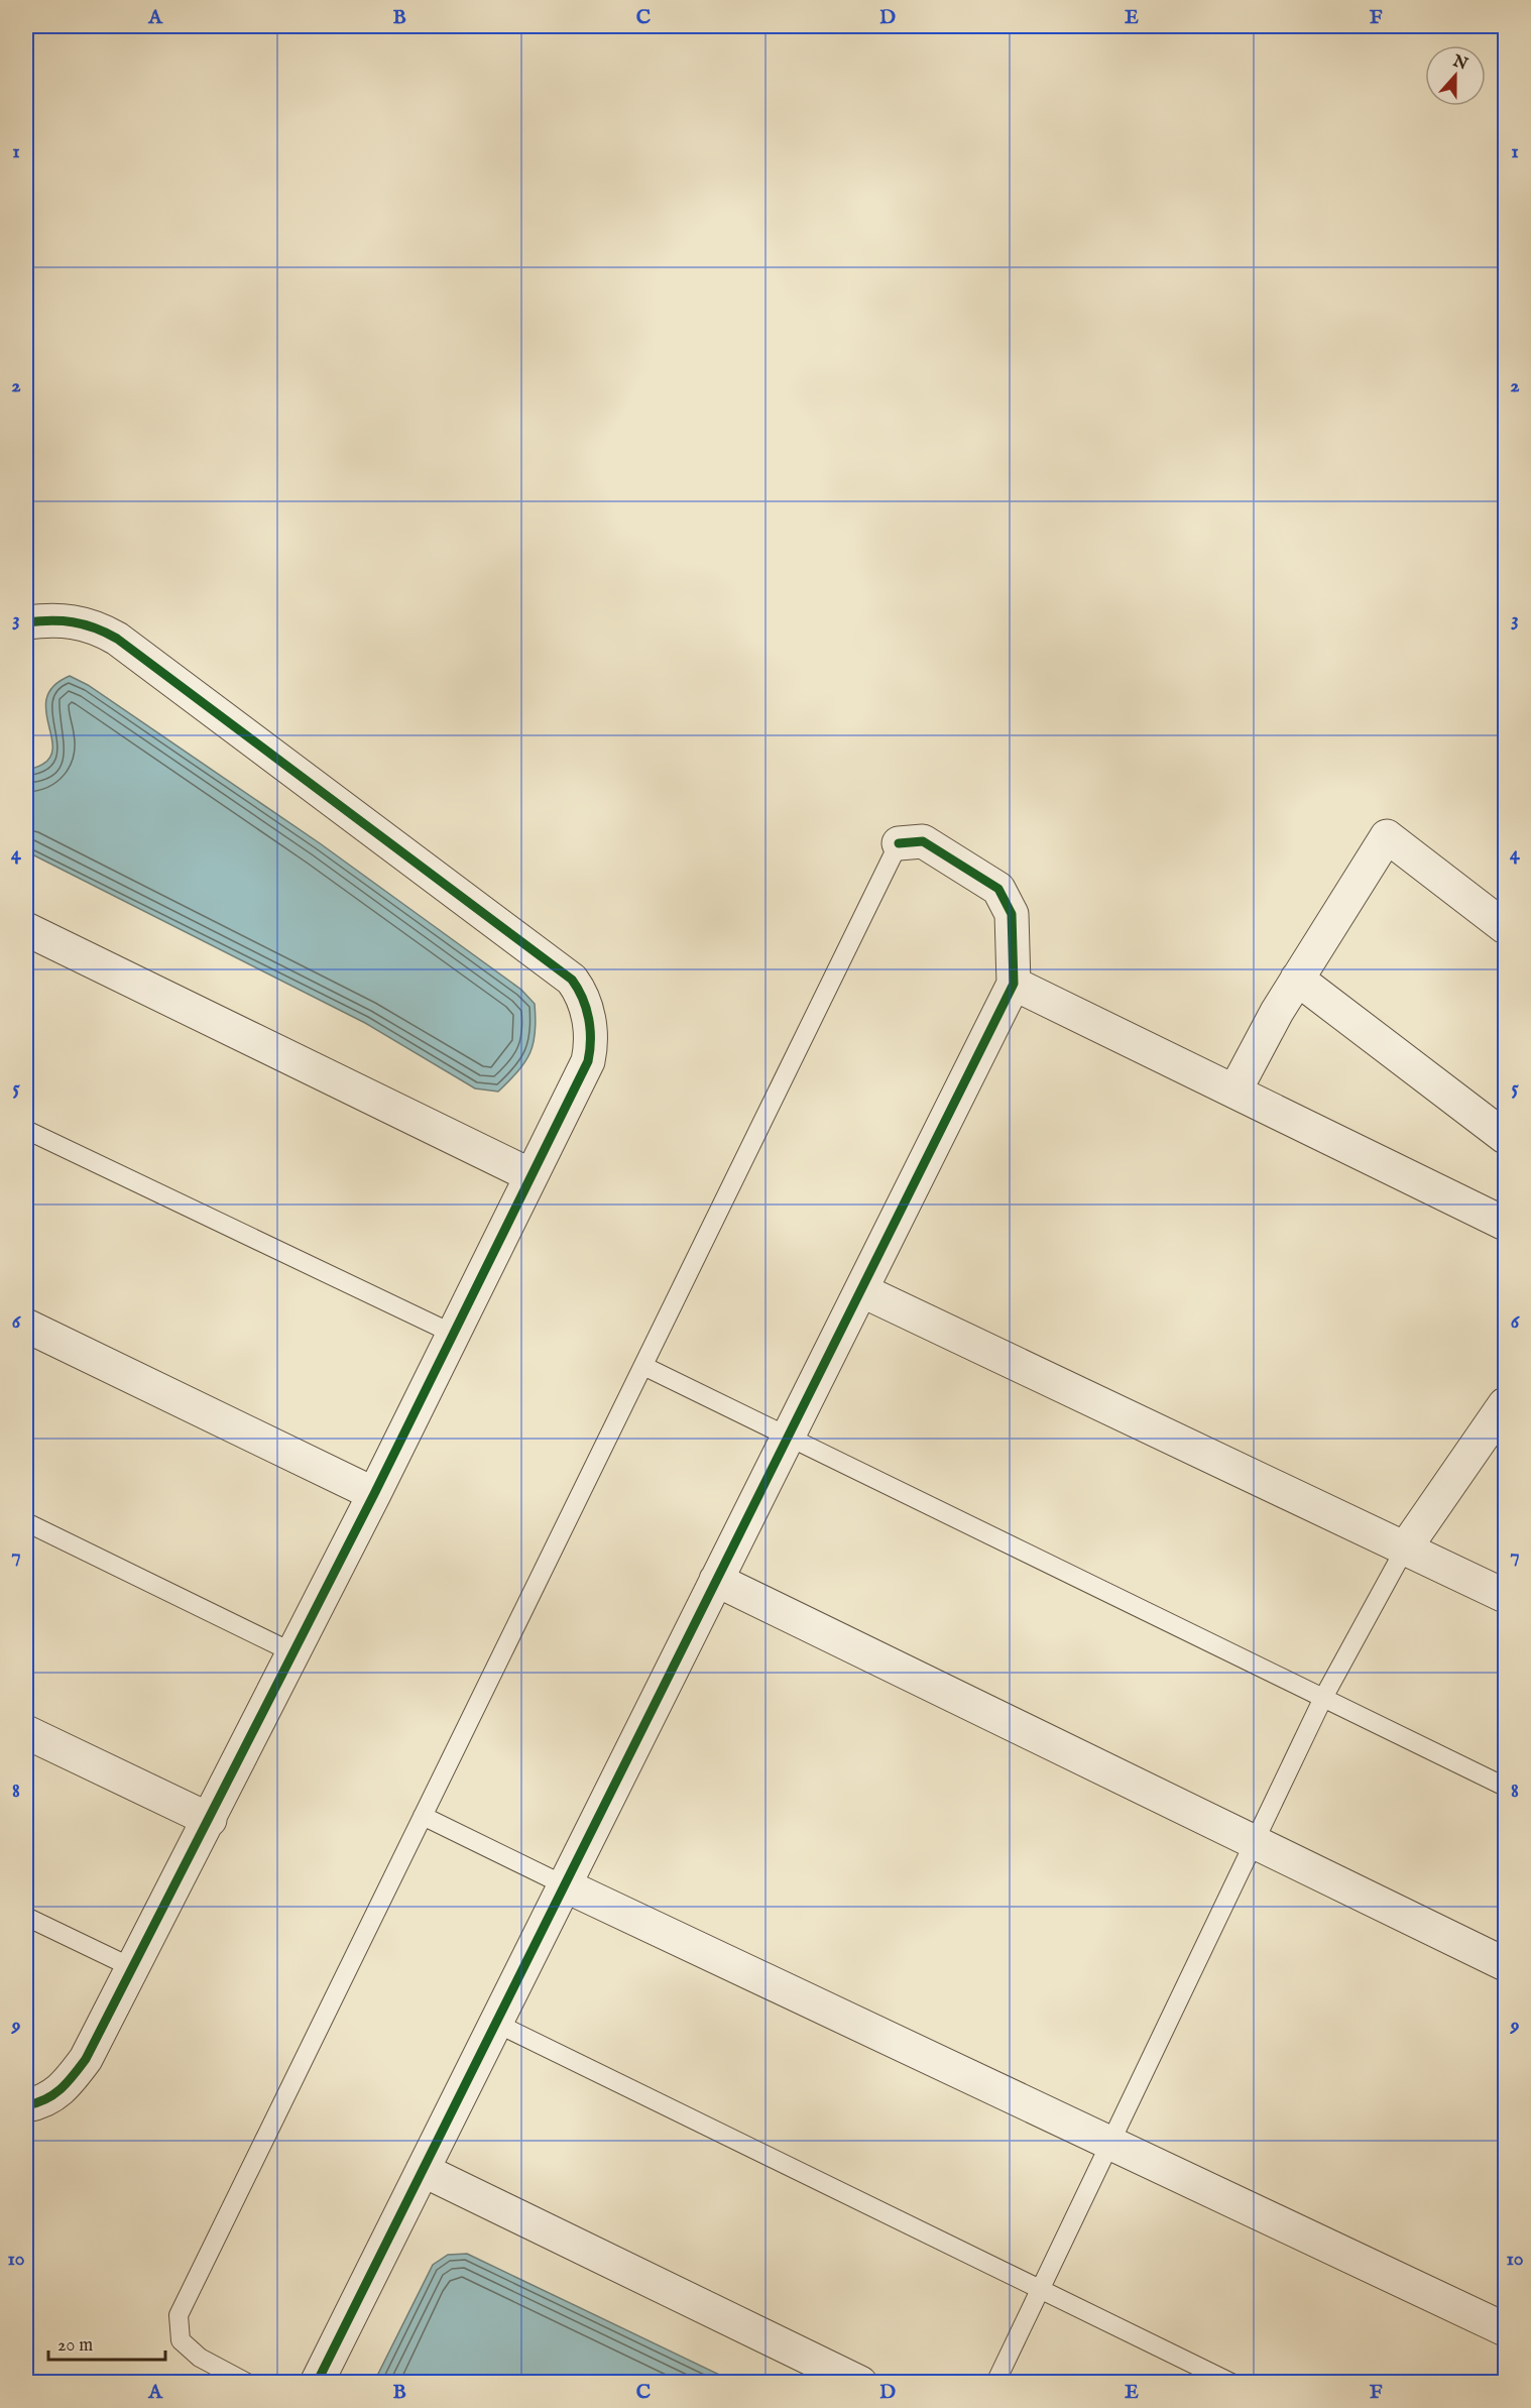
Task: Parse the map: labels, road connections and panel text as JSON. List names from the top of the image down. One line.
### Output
{"scale_bar":"20 m","north":"top","grid":{"columns":["A","B","C","D","E","F"],"rows":["1","2","3","4","5","6","7","8","9","10"]}}
